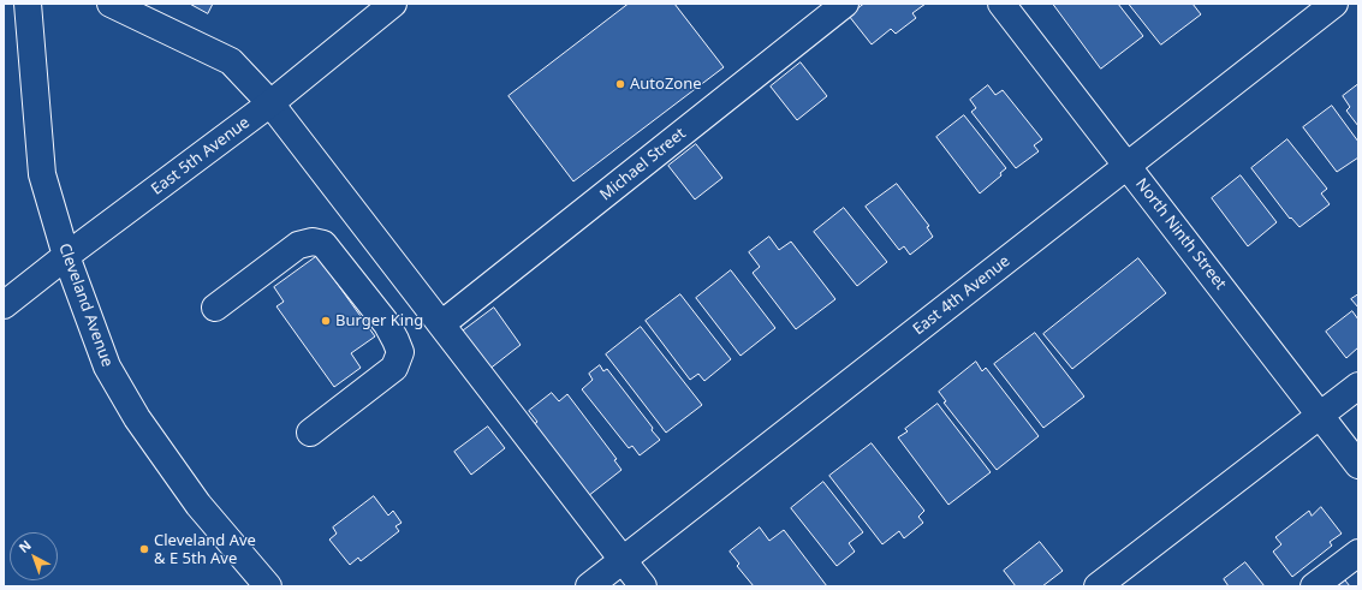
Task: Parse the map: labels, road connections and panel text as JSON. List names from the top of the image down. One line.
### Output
{"streets":{"street":["East 5th Avenue","Michael Street","North Ninth Street","East 4th Avenue","Cleveland Avenue"]},"crossings":[["East 5th Avenue","Cleveland Avenue"],["North Ninth Street","East 4th Avenue"]],"places":["AutoZone","Burger King","Cleveland Ave & E 5th Ave"],"north":"top left"}
